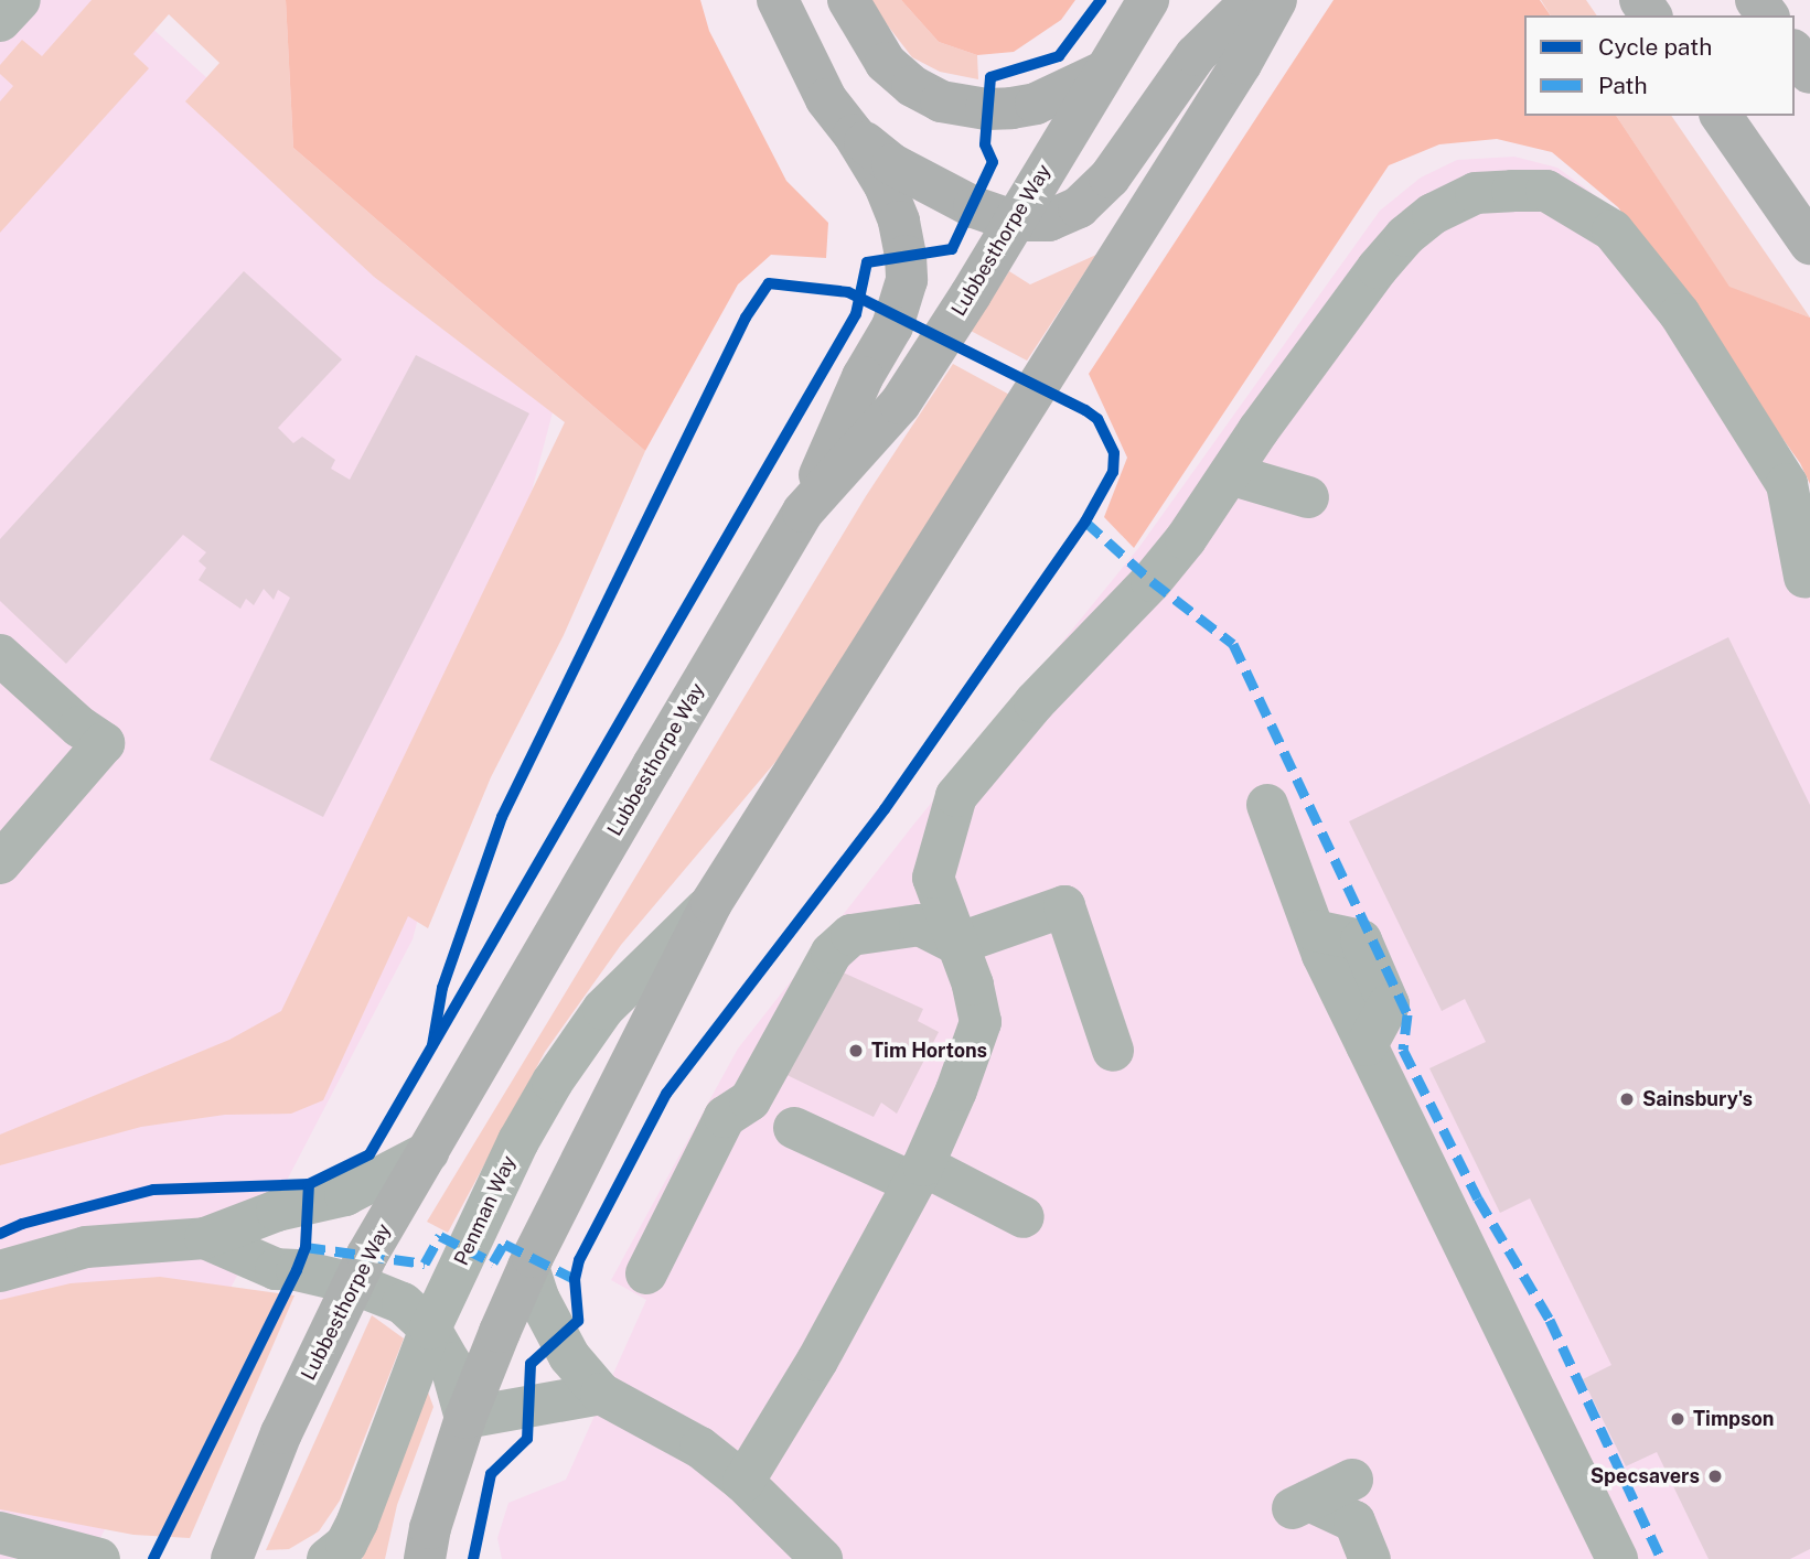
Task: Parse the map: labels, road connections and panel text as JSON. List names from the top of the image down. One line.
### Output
{"streets":{"highway":["Lubbesthorpe Way"],"street":["Penman Way"]},"places":["Tim Hortons","Sainsbury's","Timpson","Specsavers"],"legend":["Cycle path","Path"]}
